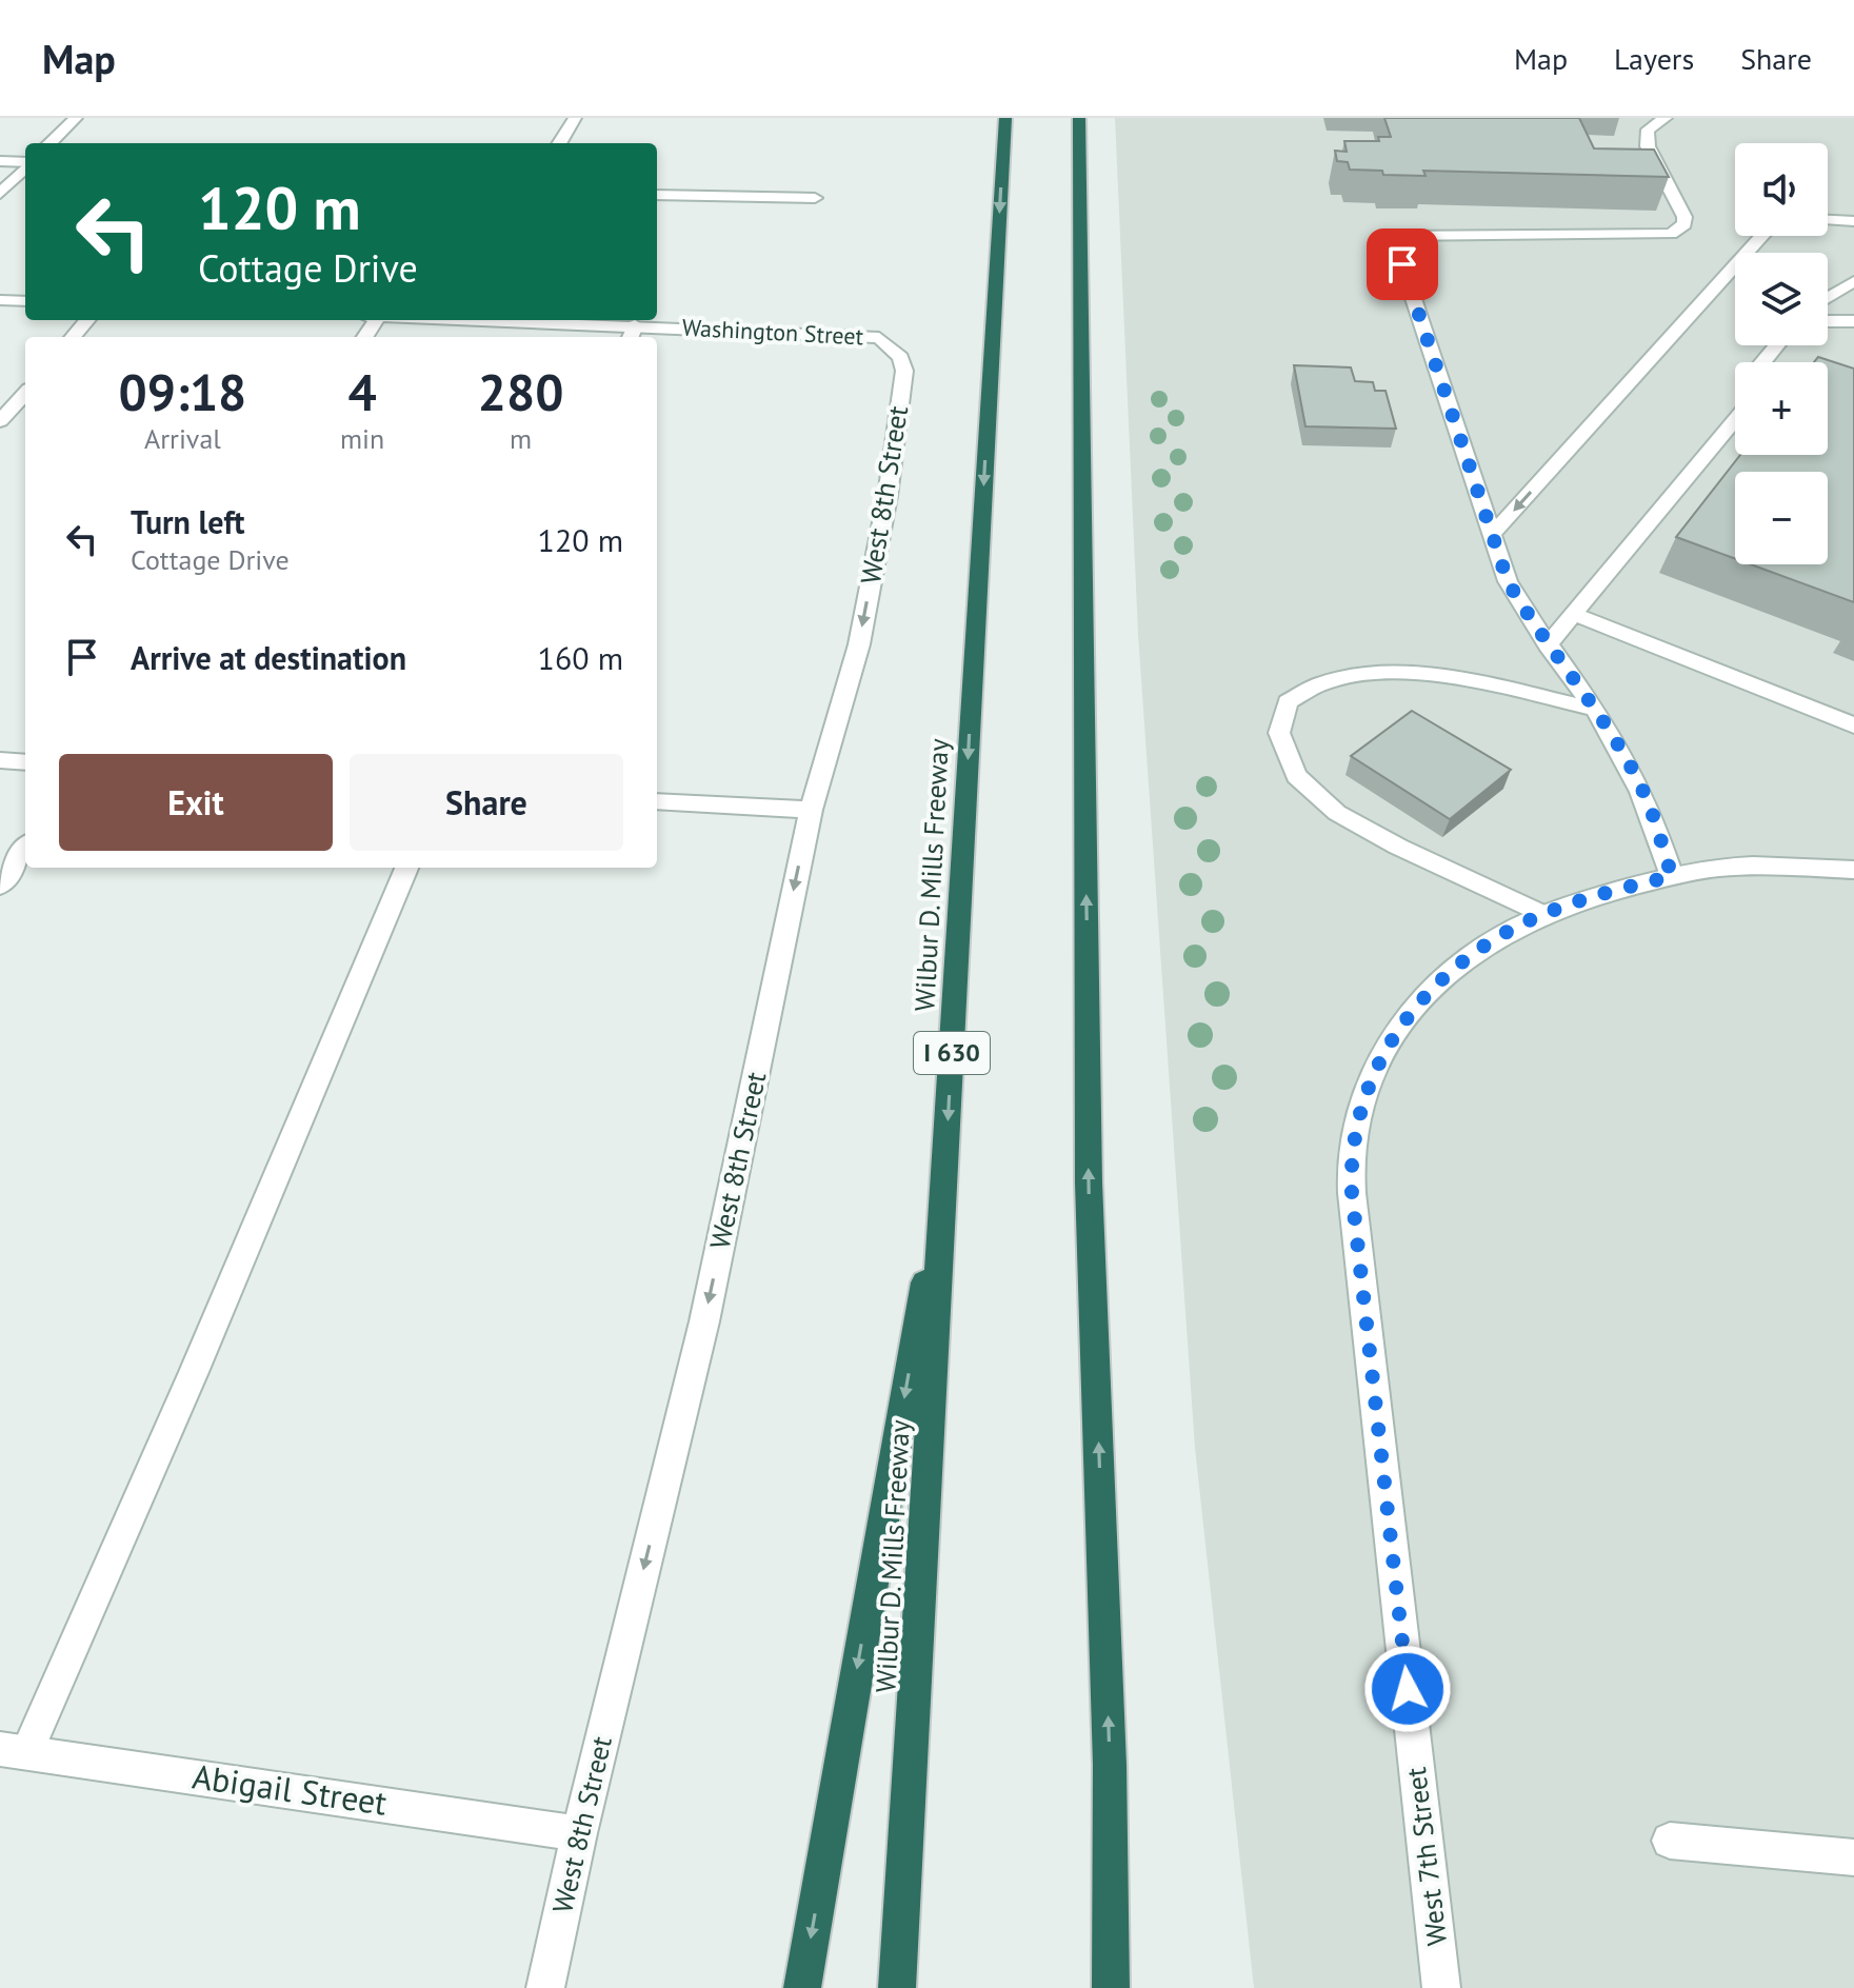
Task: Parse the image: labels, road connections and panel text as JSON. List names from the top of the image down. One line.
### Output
{"streets":{"highway":["Wilbur D. Mills Freeway","I 630"],"street":["Washington Street","West 8th Street","Abigail Street","West 7th Street"]},"crossings":[["Washington Street","West 8th Street"],["West 8th Street","Abigail Street"]],"one_way":["West 8th Street"],"page":{"header":"Map","nav":["Map","Layers","Share"],"map_buttons":["+","−"],"turn":["120 m","Cottage Drive"],"eta":["09:18","Arrival","4","min","280","m"],"list":[{"name":"Turn left","note":"Cottage Drive","value":"120 m"},{"name":"Arrive at destination","value":"160 m"}],"buttons":["Exit","Share"]}}
